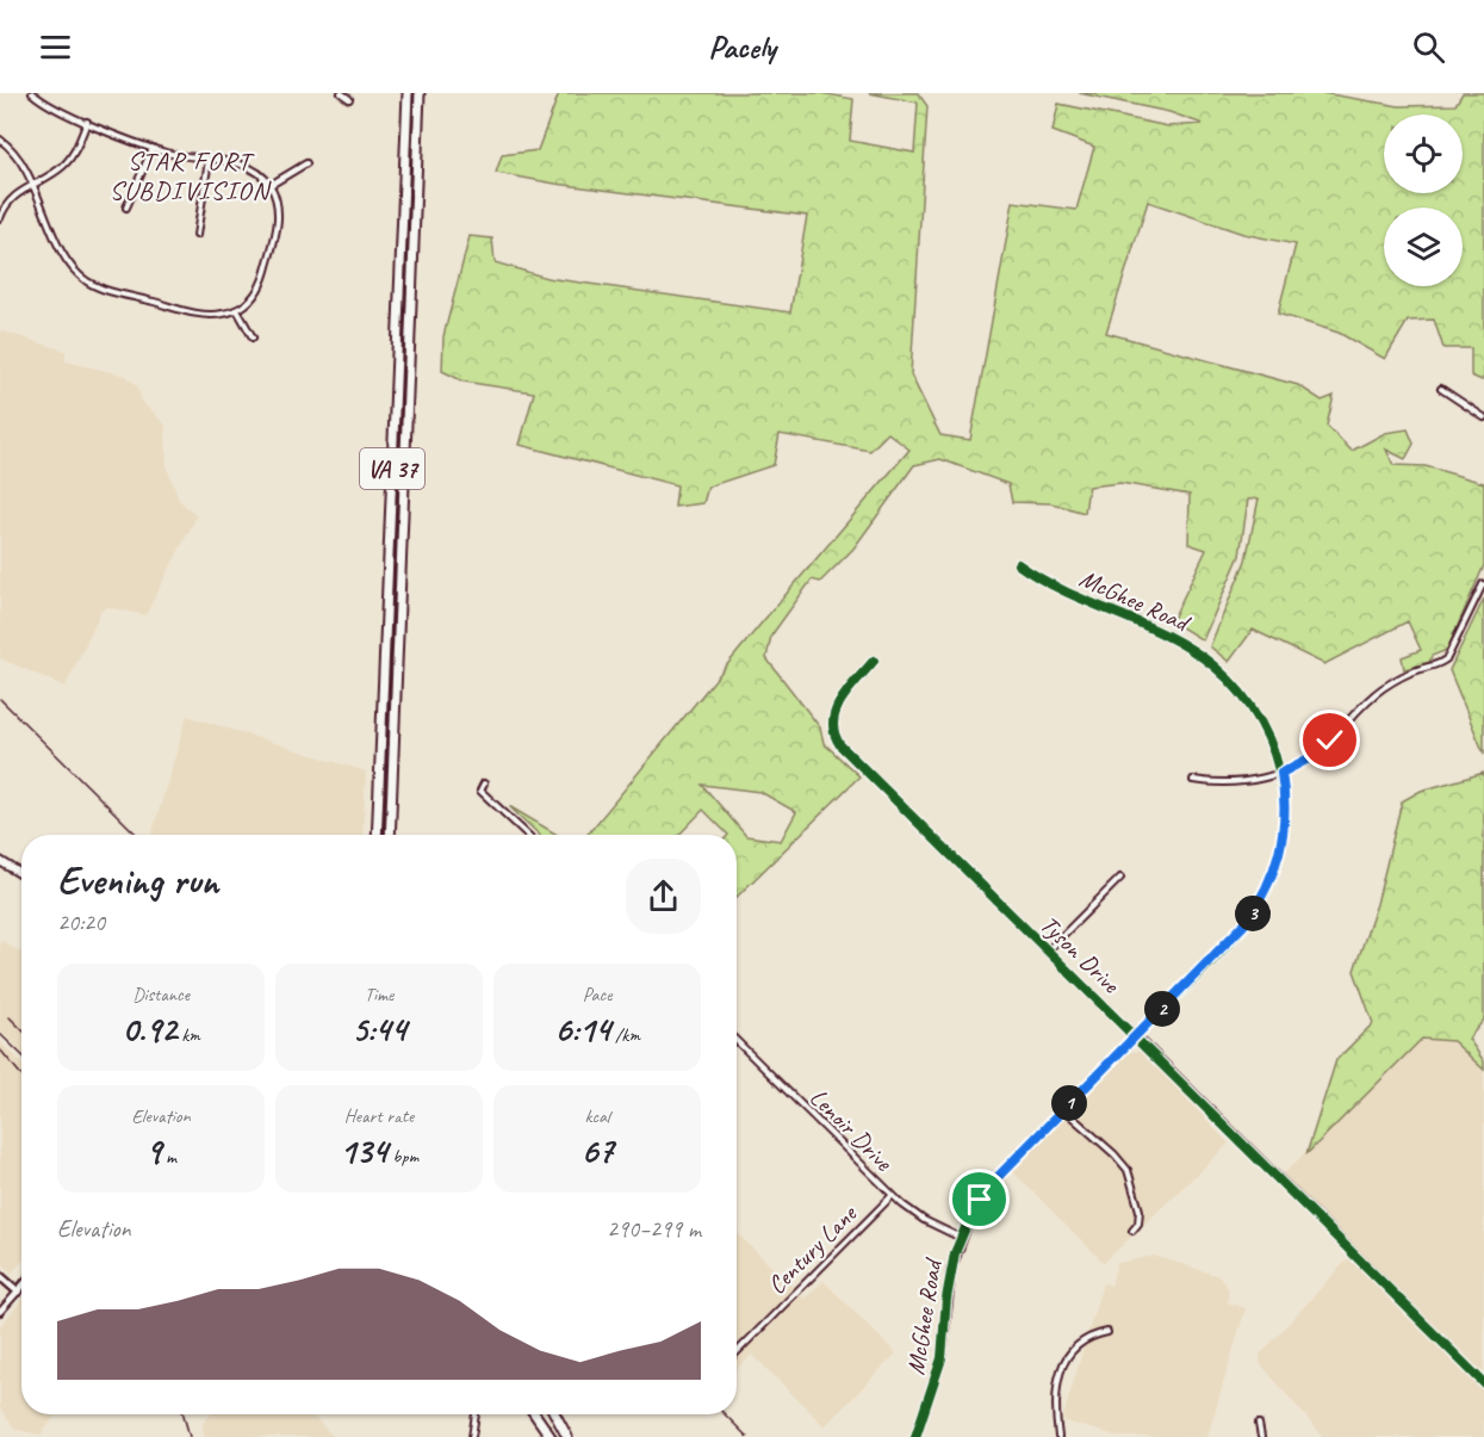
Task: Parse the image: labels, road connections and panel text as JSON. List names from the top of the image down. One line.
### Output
{"streets":{"highway":["VA 37"],"street":["McGhee Road","Tyson Drive","Lenoir Drive","Century Lane"]},"crossings":[["McGhee Road","Tyson Drive"],["McGhee Road","Lenoir Drive"],["Lenoir Drive","Century Lane"]],"districts":["STAR FORT SUBDIVISION"],"page":{"header":"Pacely","heading":["Evening run","20:20"],"pins":["3","2","1"],"stats":[["Distance","0.92 km"],["Time","5:44"],["Pace","6:14 /km"],["Elevation","9 m"],["Heart rate","134 bpm"],["kcal","67"]],"chart":["Elevation","290–299 m"]}}
